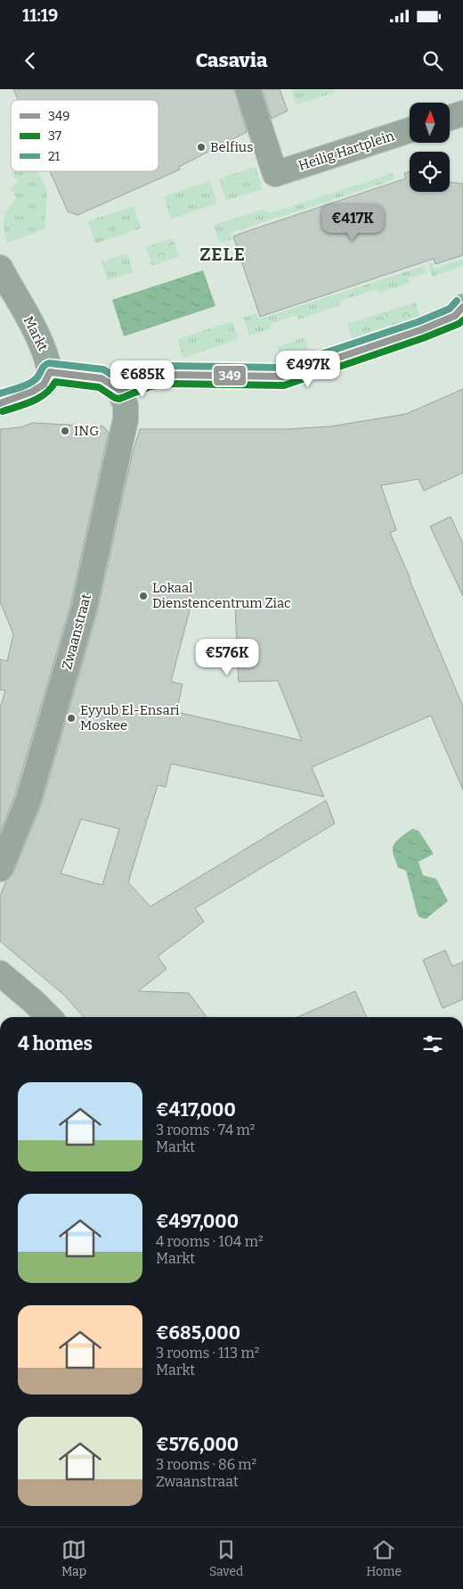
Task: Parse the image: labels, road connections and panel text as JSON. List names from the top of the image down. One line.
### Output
{"streets":{"street":["Heilig Hartplein","Markt","Zwaanstraat"]},"districts":["ZELE"],"places":["Belfius","ING","Lokaal Dienstencentrum Ziac","Eyyub El-Ensari Moskee"],"lines":["transit line 21","transit line 349","transit line 37"],"legend":["349","37","21"],"north":"top","page":{"status":"11:19","header":"Casavia","price":["€417K","€497K","€685K","€576K"],"heading":"4 homes","list":[{"name":"€417,000","note":"3 rooms · 74 m² · Markt"},{"name":"€497,000","note":"4 rooms · 104 m² · Markt"},{"name":"€685,000","note":"3 rooms · 113 m² · Markt"},{"name":"€576,000","note":"3 rooms · 86 m² · Zwaanstraat"}],"tabs":["Map","Saved","Home"]}}
